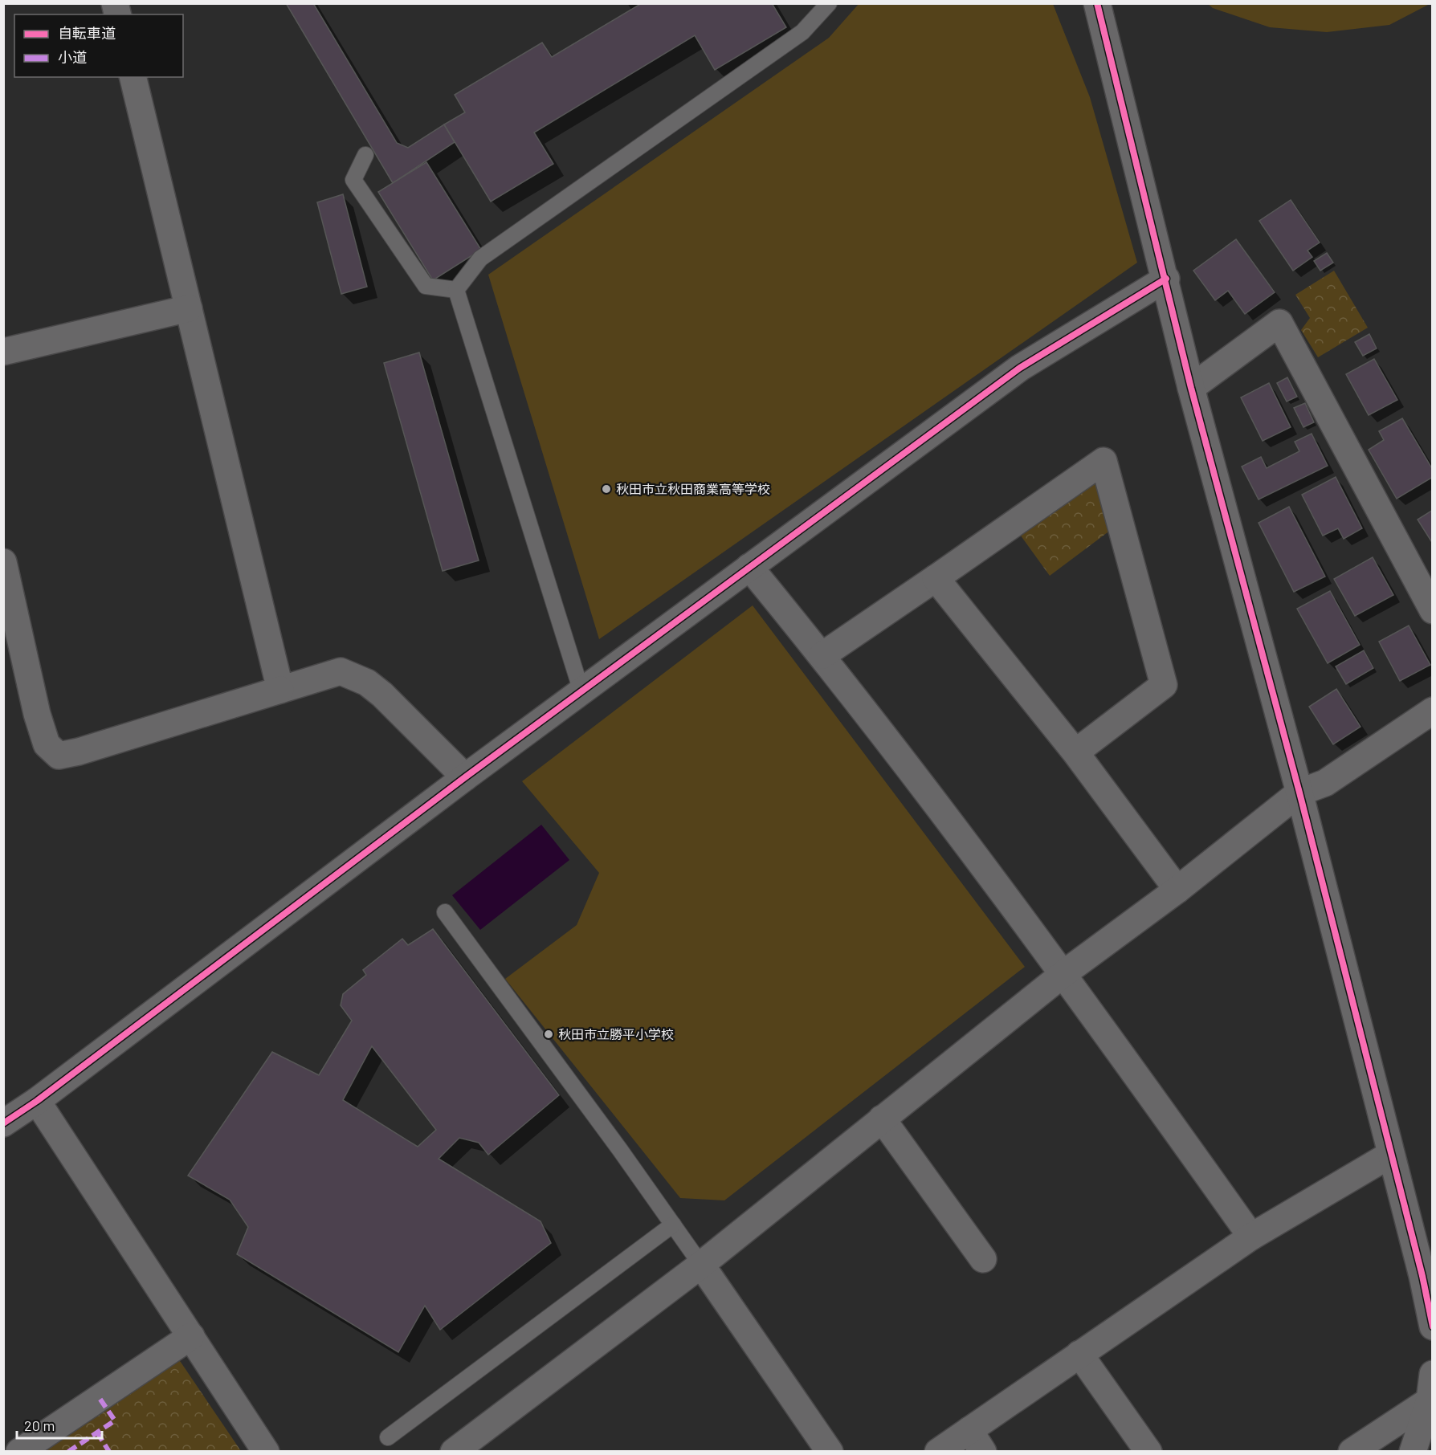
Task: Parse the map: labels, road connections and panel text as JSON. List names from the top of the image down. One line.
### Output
{"places":["秋田市立秋田商業高等学校","秋田市立勝平小学校"],"legend":["自転車道","小道"],"scale_bar":"20 m"}
